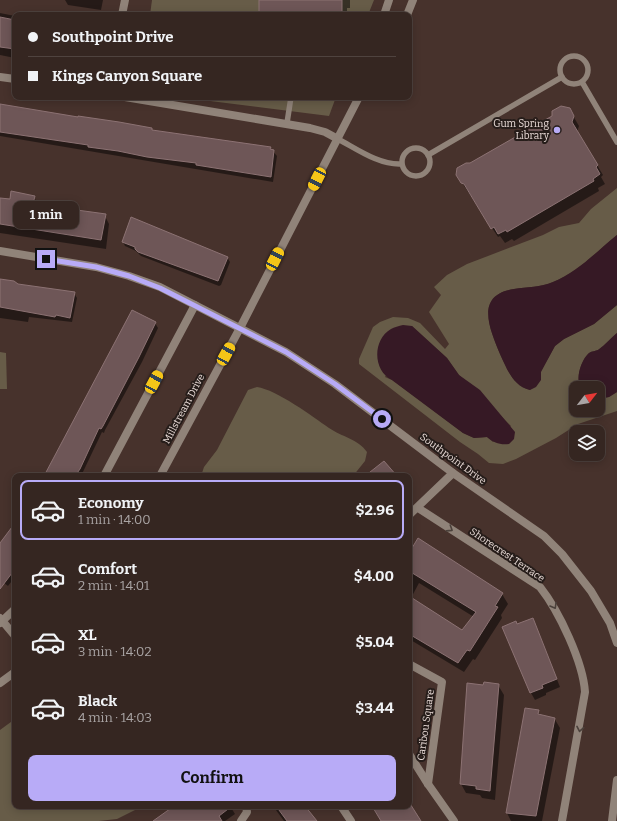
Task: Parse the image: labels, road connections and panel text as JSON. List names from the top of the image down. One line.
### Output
{"streets":{"street":["Millstream Drive","Southpoint Drive","Shorecrest Terrace","Caribou Square"]},"crossings":[["Millstream Drive","Southpoint Drive"]],"one_way":["Shorecrest Terrace"],"places":["Gum Spring Library"],"north":"top right","page":{"banner":["Southpoint Drive","Kings Canyon Square"],"bubble":"1 min","list":[{"name":"Economy","note":"1 min · 14:00","value":"$2.96"},{"name":"Comfort","note":"2 min · 14:01","value":"$4.00"},{"name":"XL","note":"3 min · 14:02","value":"$5.04"},{"name":"Black","note":"4 min · 14:03","value":"$3.44"}],"buttons":"Confirm"}}
